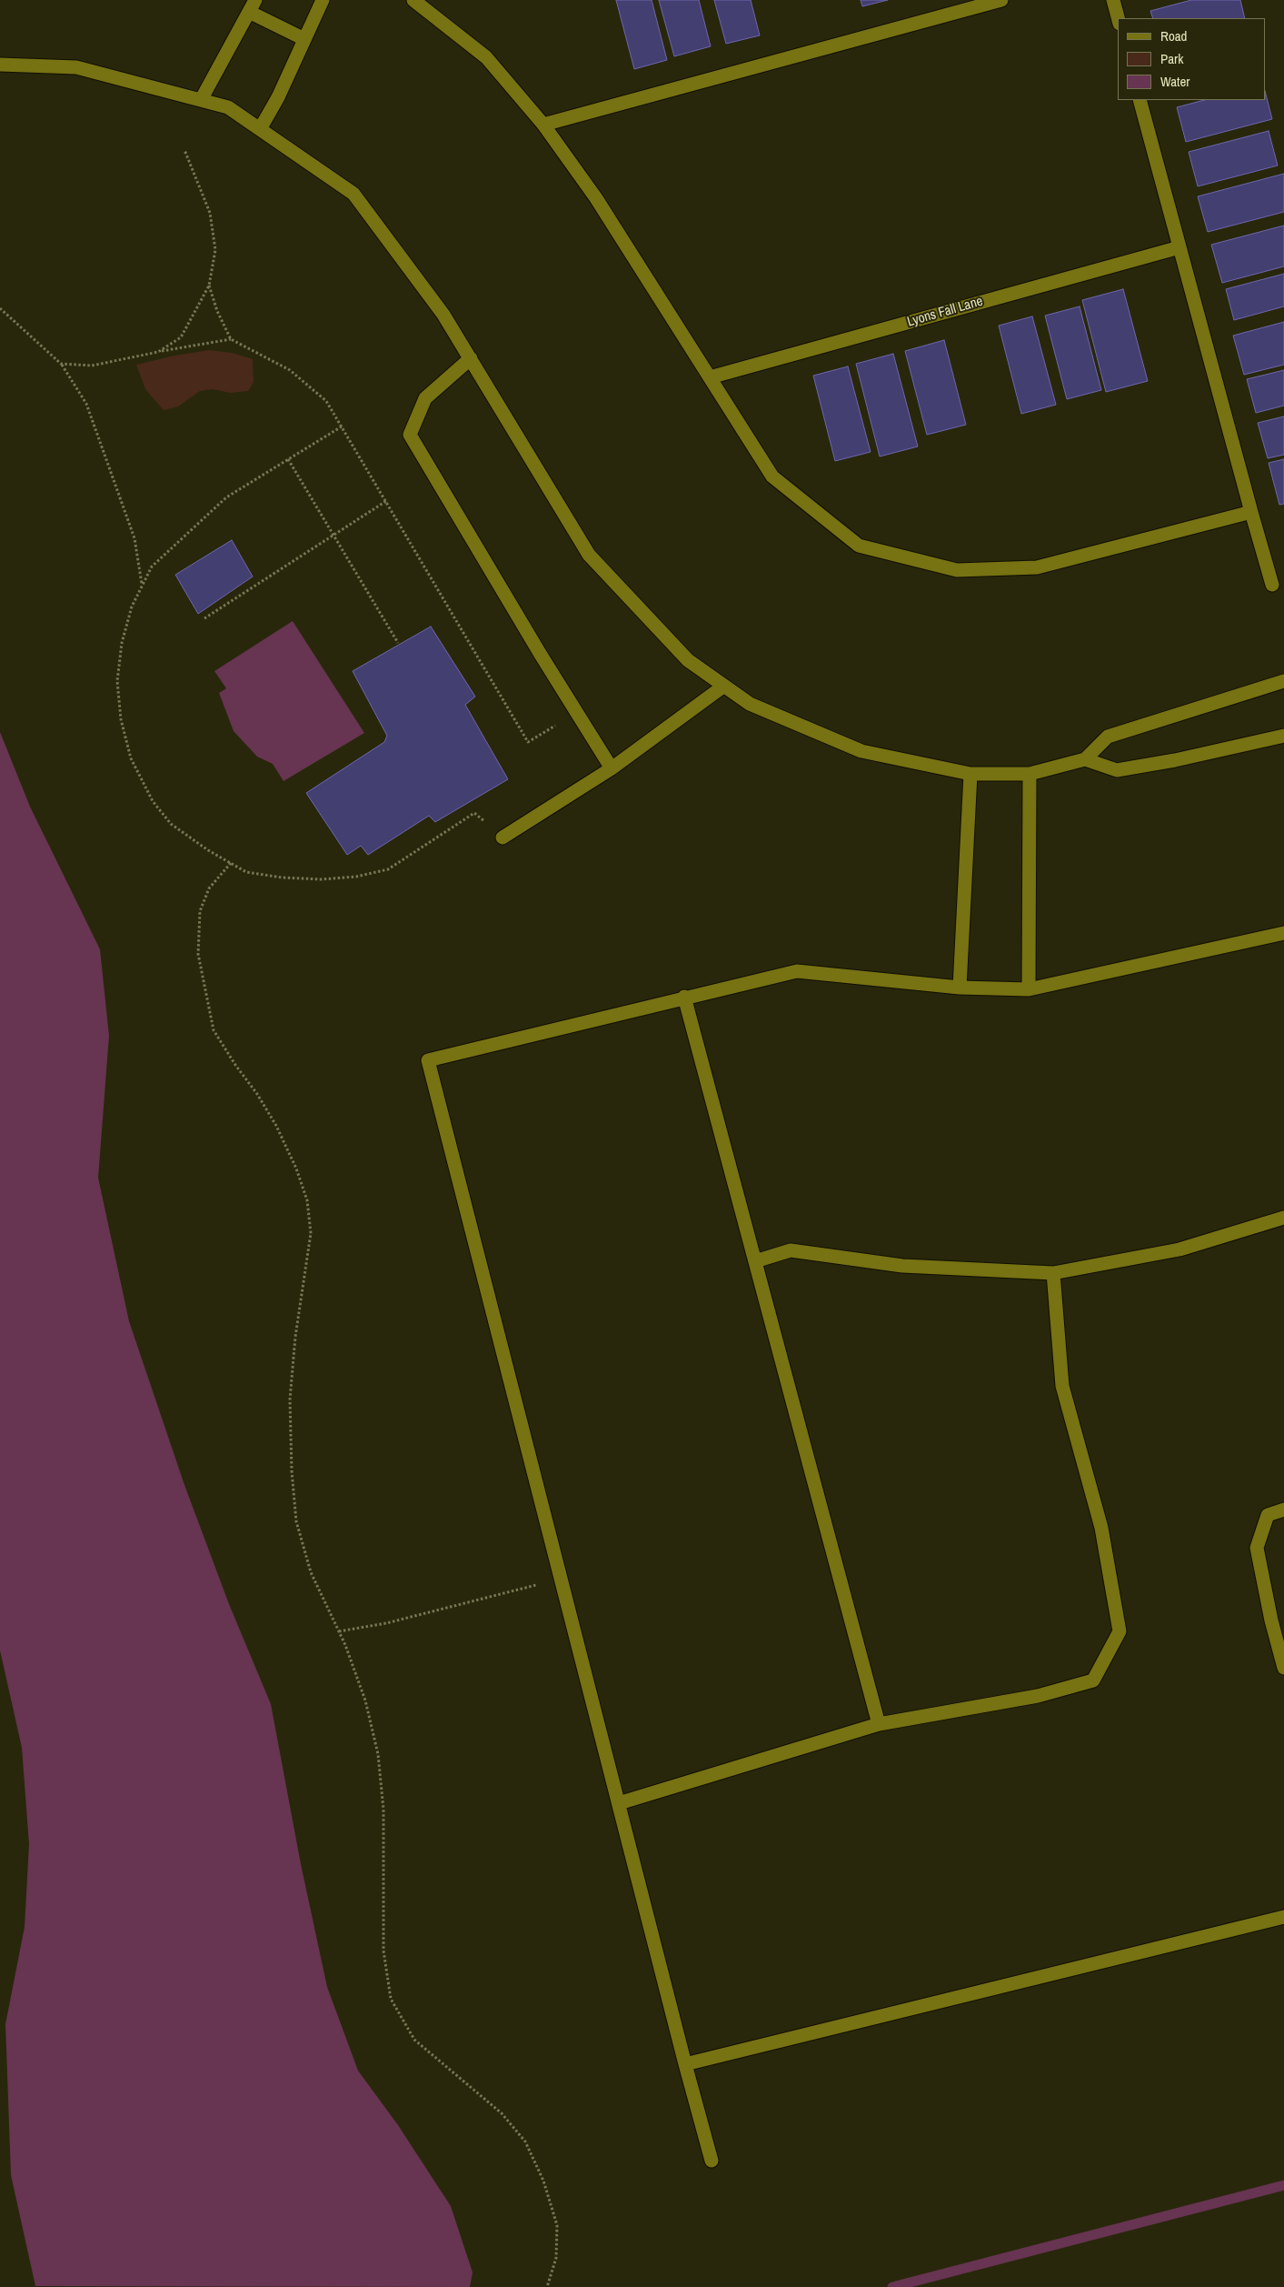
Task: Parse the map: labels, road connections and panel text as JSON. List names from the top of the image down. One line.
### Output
{"streets":{"street":["Lyons Fall Lane"]},"legend":["Road","Park","Water"]}
